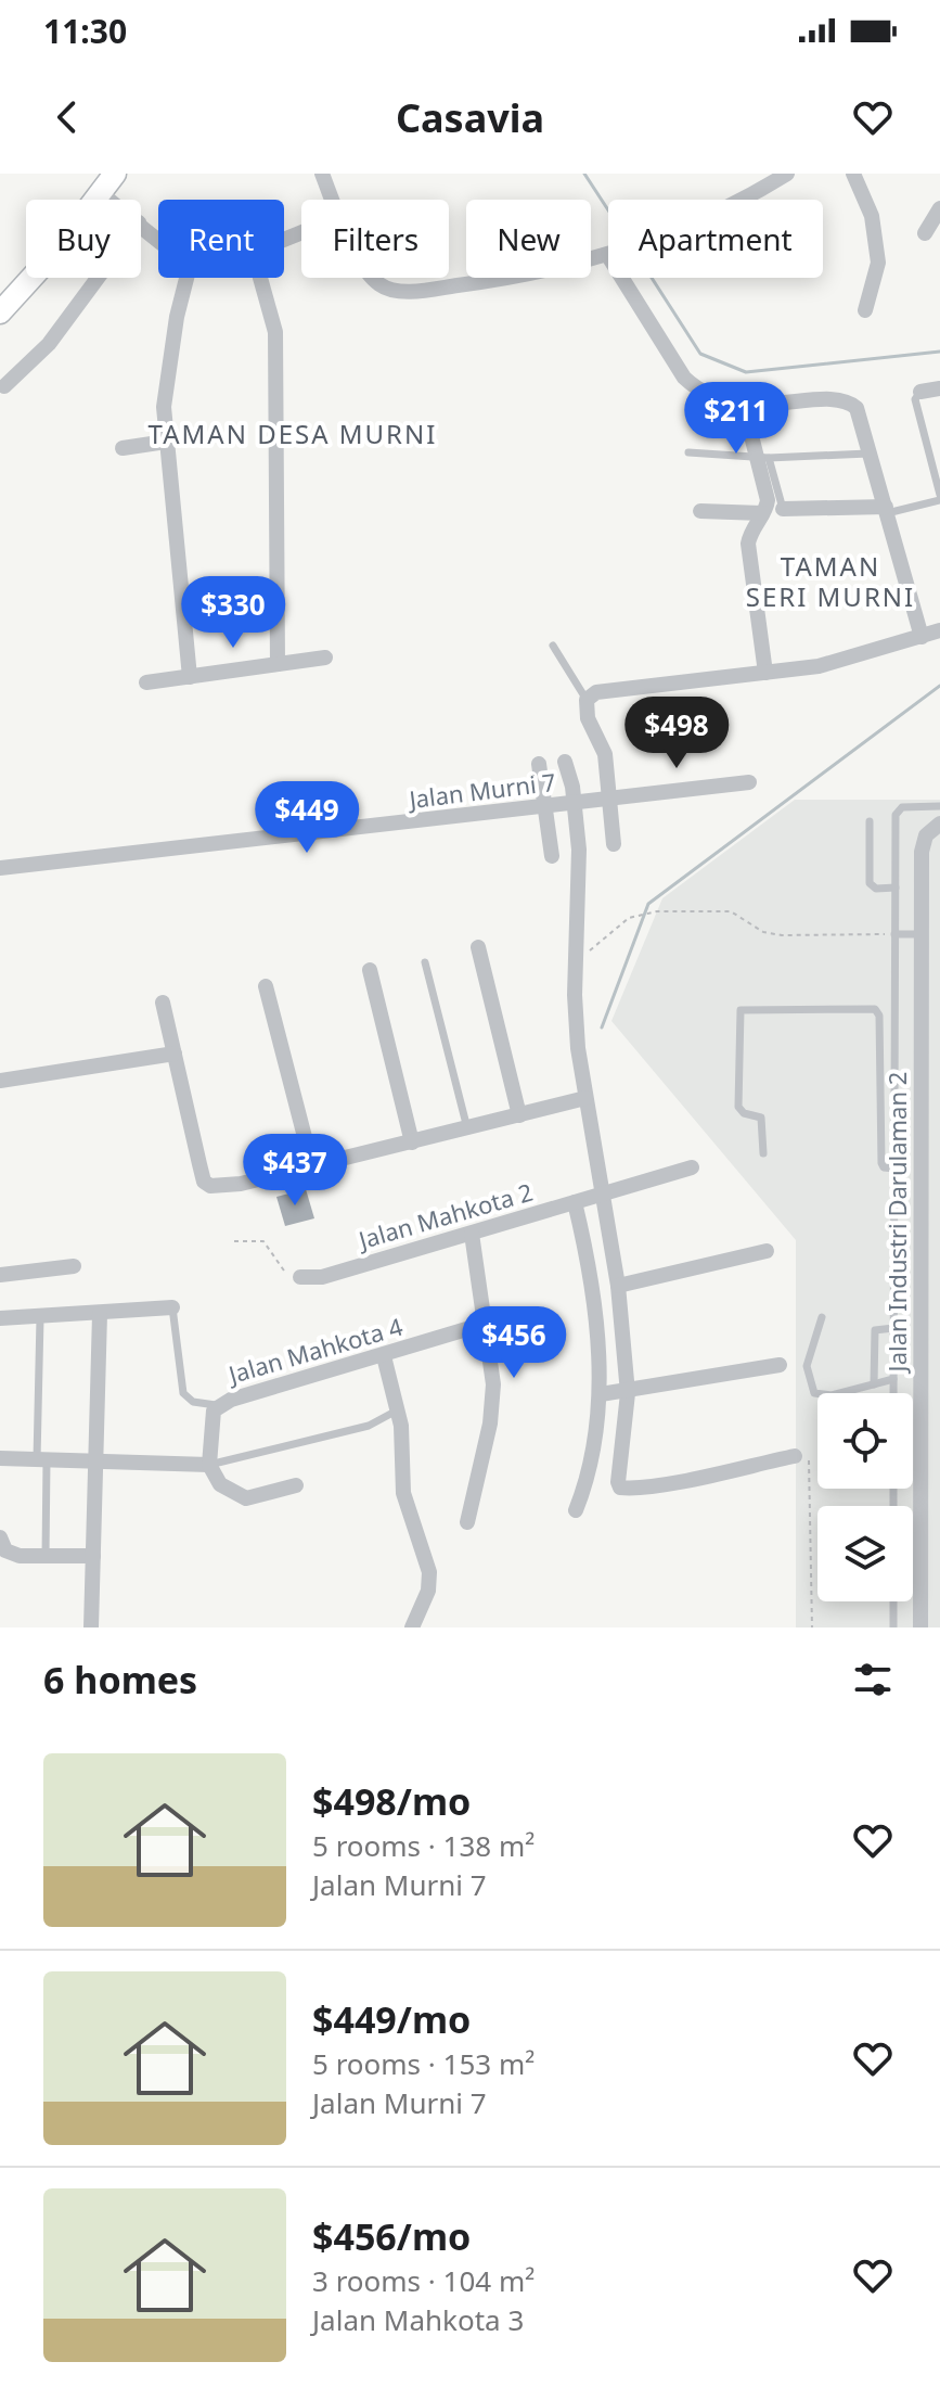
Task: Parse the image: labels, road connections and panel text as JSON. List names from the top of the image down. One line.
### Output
{"streets":{"street":["Jalan Murni 7","Jalan Mahkota 2","Jalan Industri Darulaman 2","Jalan Mahkota 4"]},"districts":["TAMAN DESA MURNI","TAMAN SERI MURNI"],"page":{"status":"11:30","header":"Casavia","chip":["Buy","Rent","Filters","New","Apartment"],"price":["$211","$330","$498","$449","$437","$456"],"heading":"6 homes","list":[{"name":"$498/mo","note":"5 rooms · 138 m² · Jalan Murni 7"},{"name":"$449/mo","note":"5 rooms · 153 m² · Jalan Murni 7"},{"name":"$456/mo","note":"3 rooms · 104 m² · Jalan Mahkota 3"}]}}
